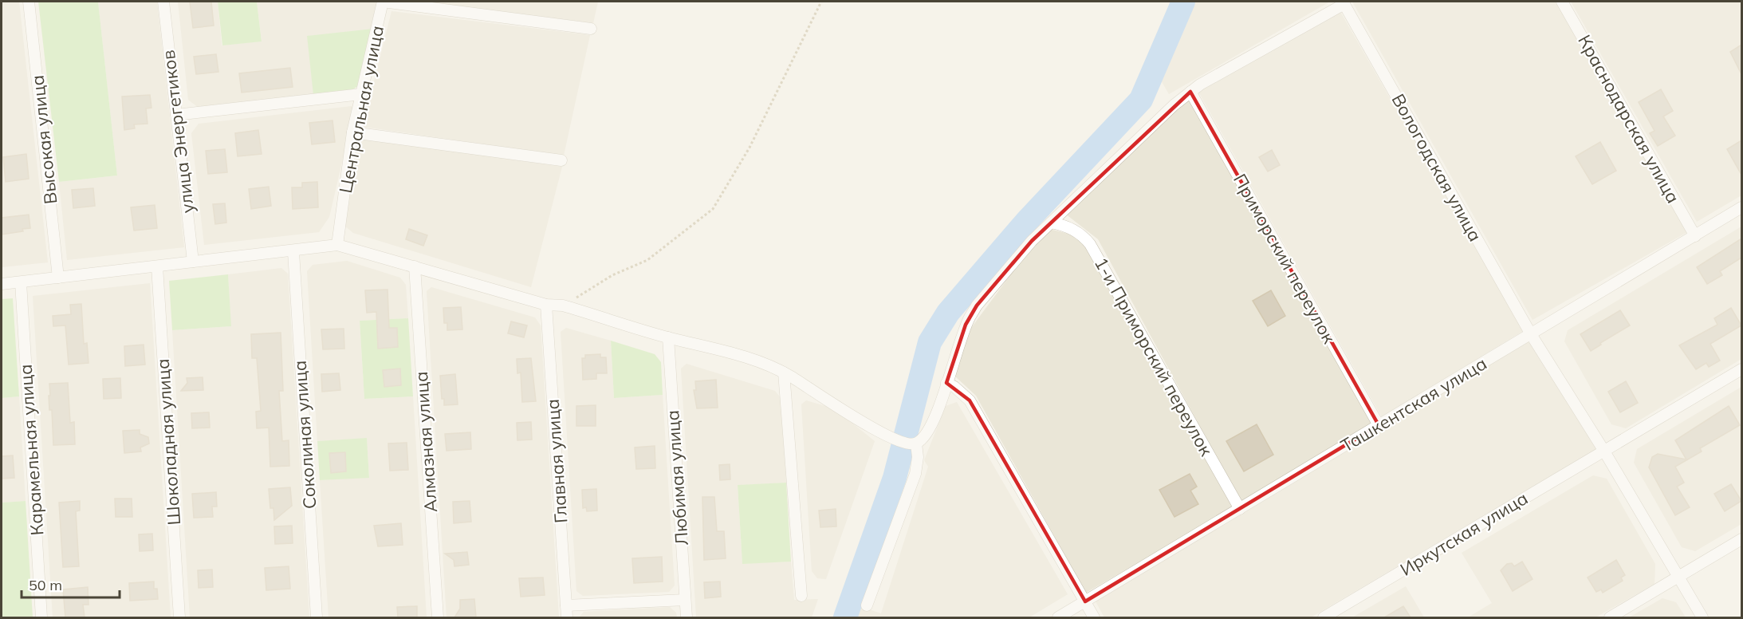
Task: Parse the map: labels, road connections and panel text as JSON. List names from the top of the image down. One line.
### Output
{"streets":{"street":["Центральная улица","Краснодарская улица","улица Энергетиков","Высокая улица","Вологодская улица","Приморский переулок","1-и Приморский переулок","Ташкентская улица","Соколиная улица","Шоколадная улица","Алмазная улица","Карамельная улица","Главная улица","Любимая улица","Иркутская улица"]},"crossings":[["Краснодарская улица","Ташкентская улица"],["Вологодская улица","Ташкентская улица"],["Вологодская улица","Иркутская улица"],["Приморский переулок","Ташкентская улица"],["1-и Приморский переулок","Ташкентская улица"]],"scale_bar":"50 m"}
